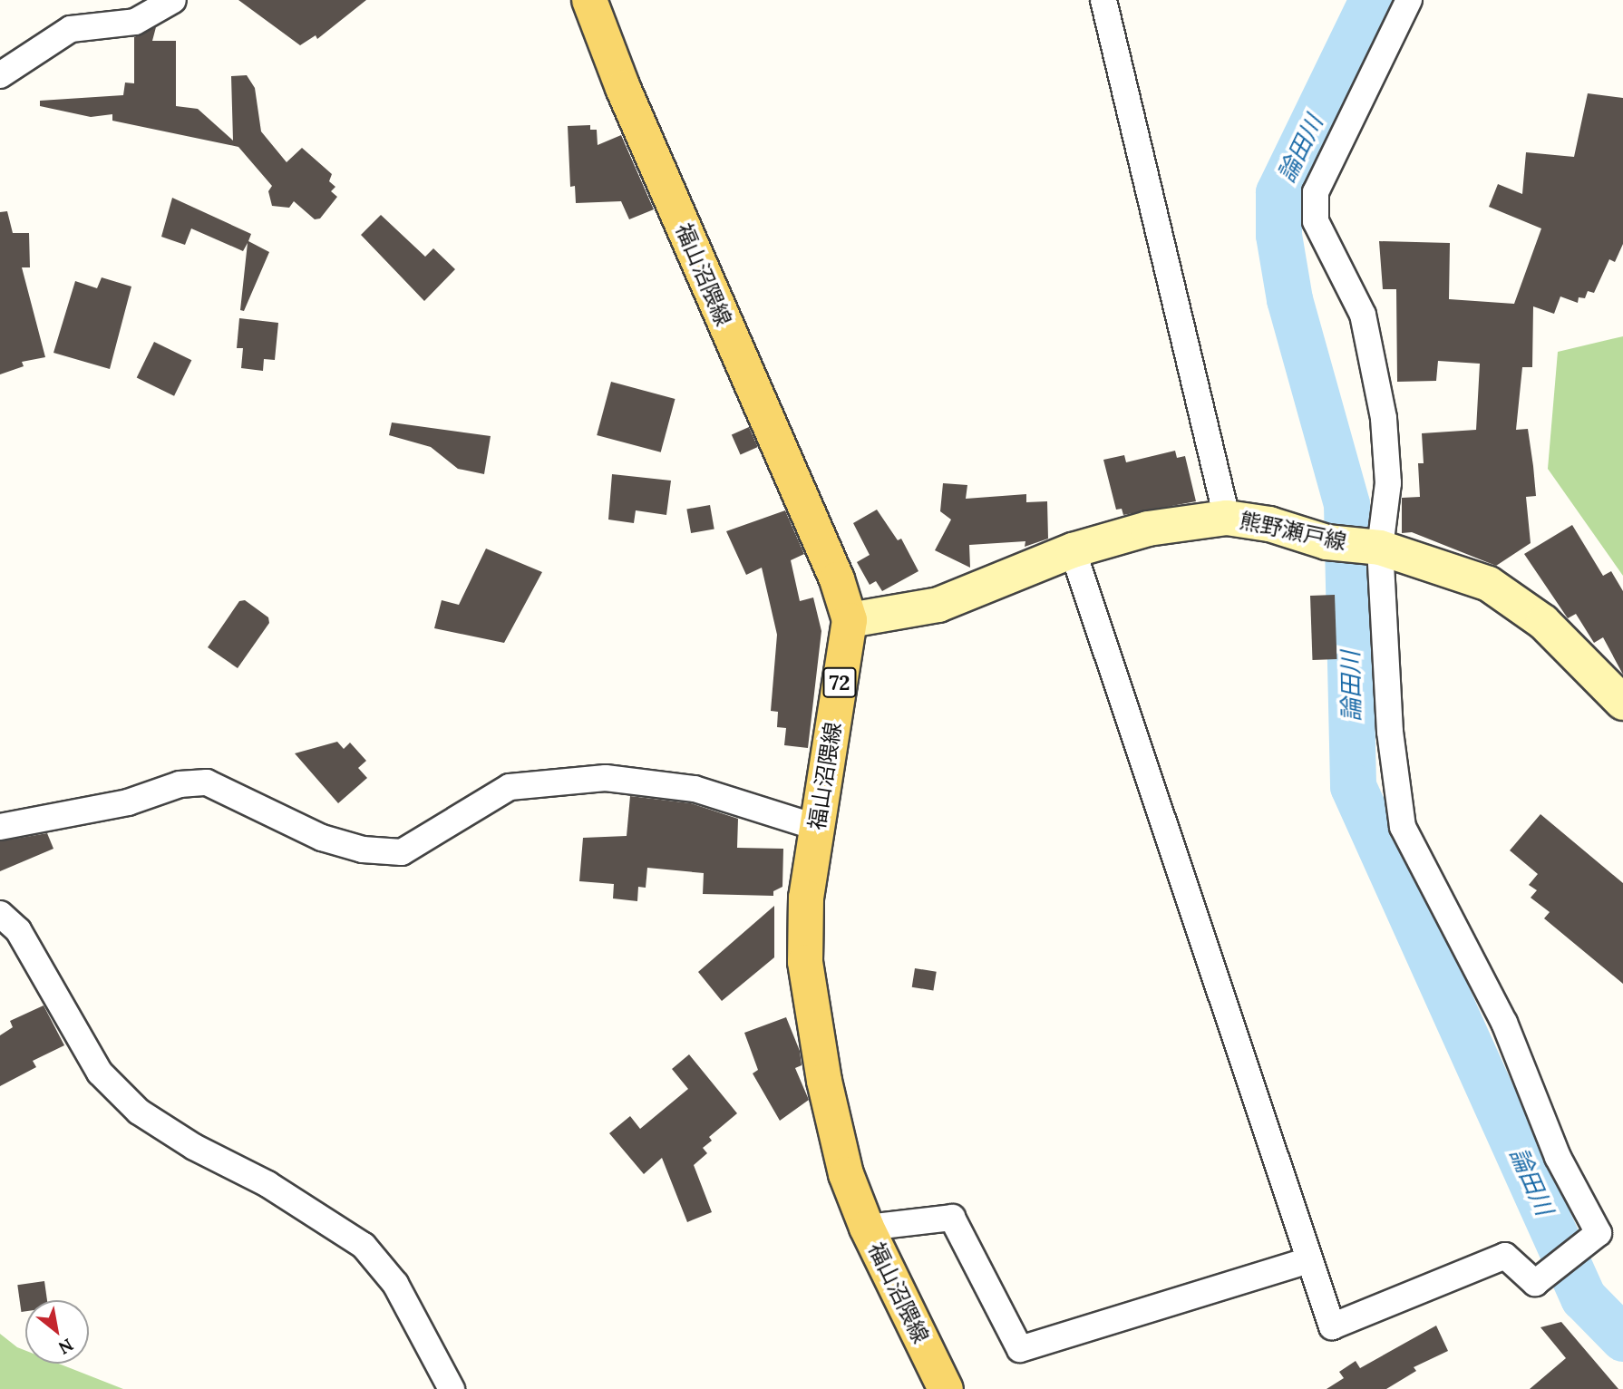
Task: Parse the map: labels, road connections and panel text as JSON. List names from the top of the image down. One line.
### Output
{"streets":{"main road":["福山沼隈線","熊野瀬戸線","72"]},"crossings":[["福山沼隈線","熊野瀬戸線"]],"water":["論田川"],"north":"bottom right"}
